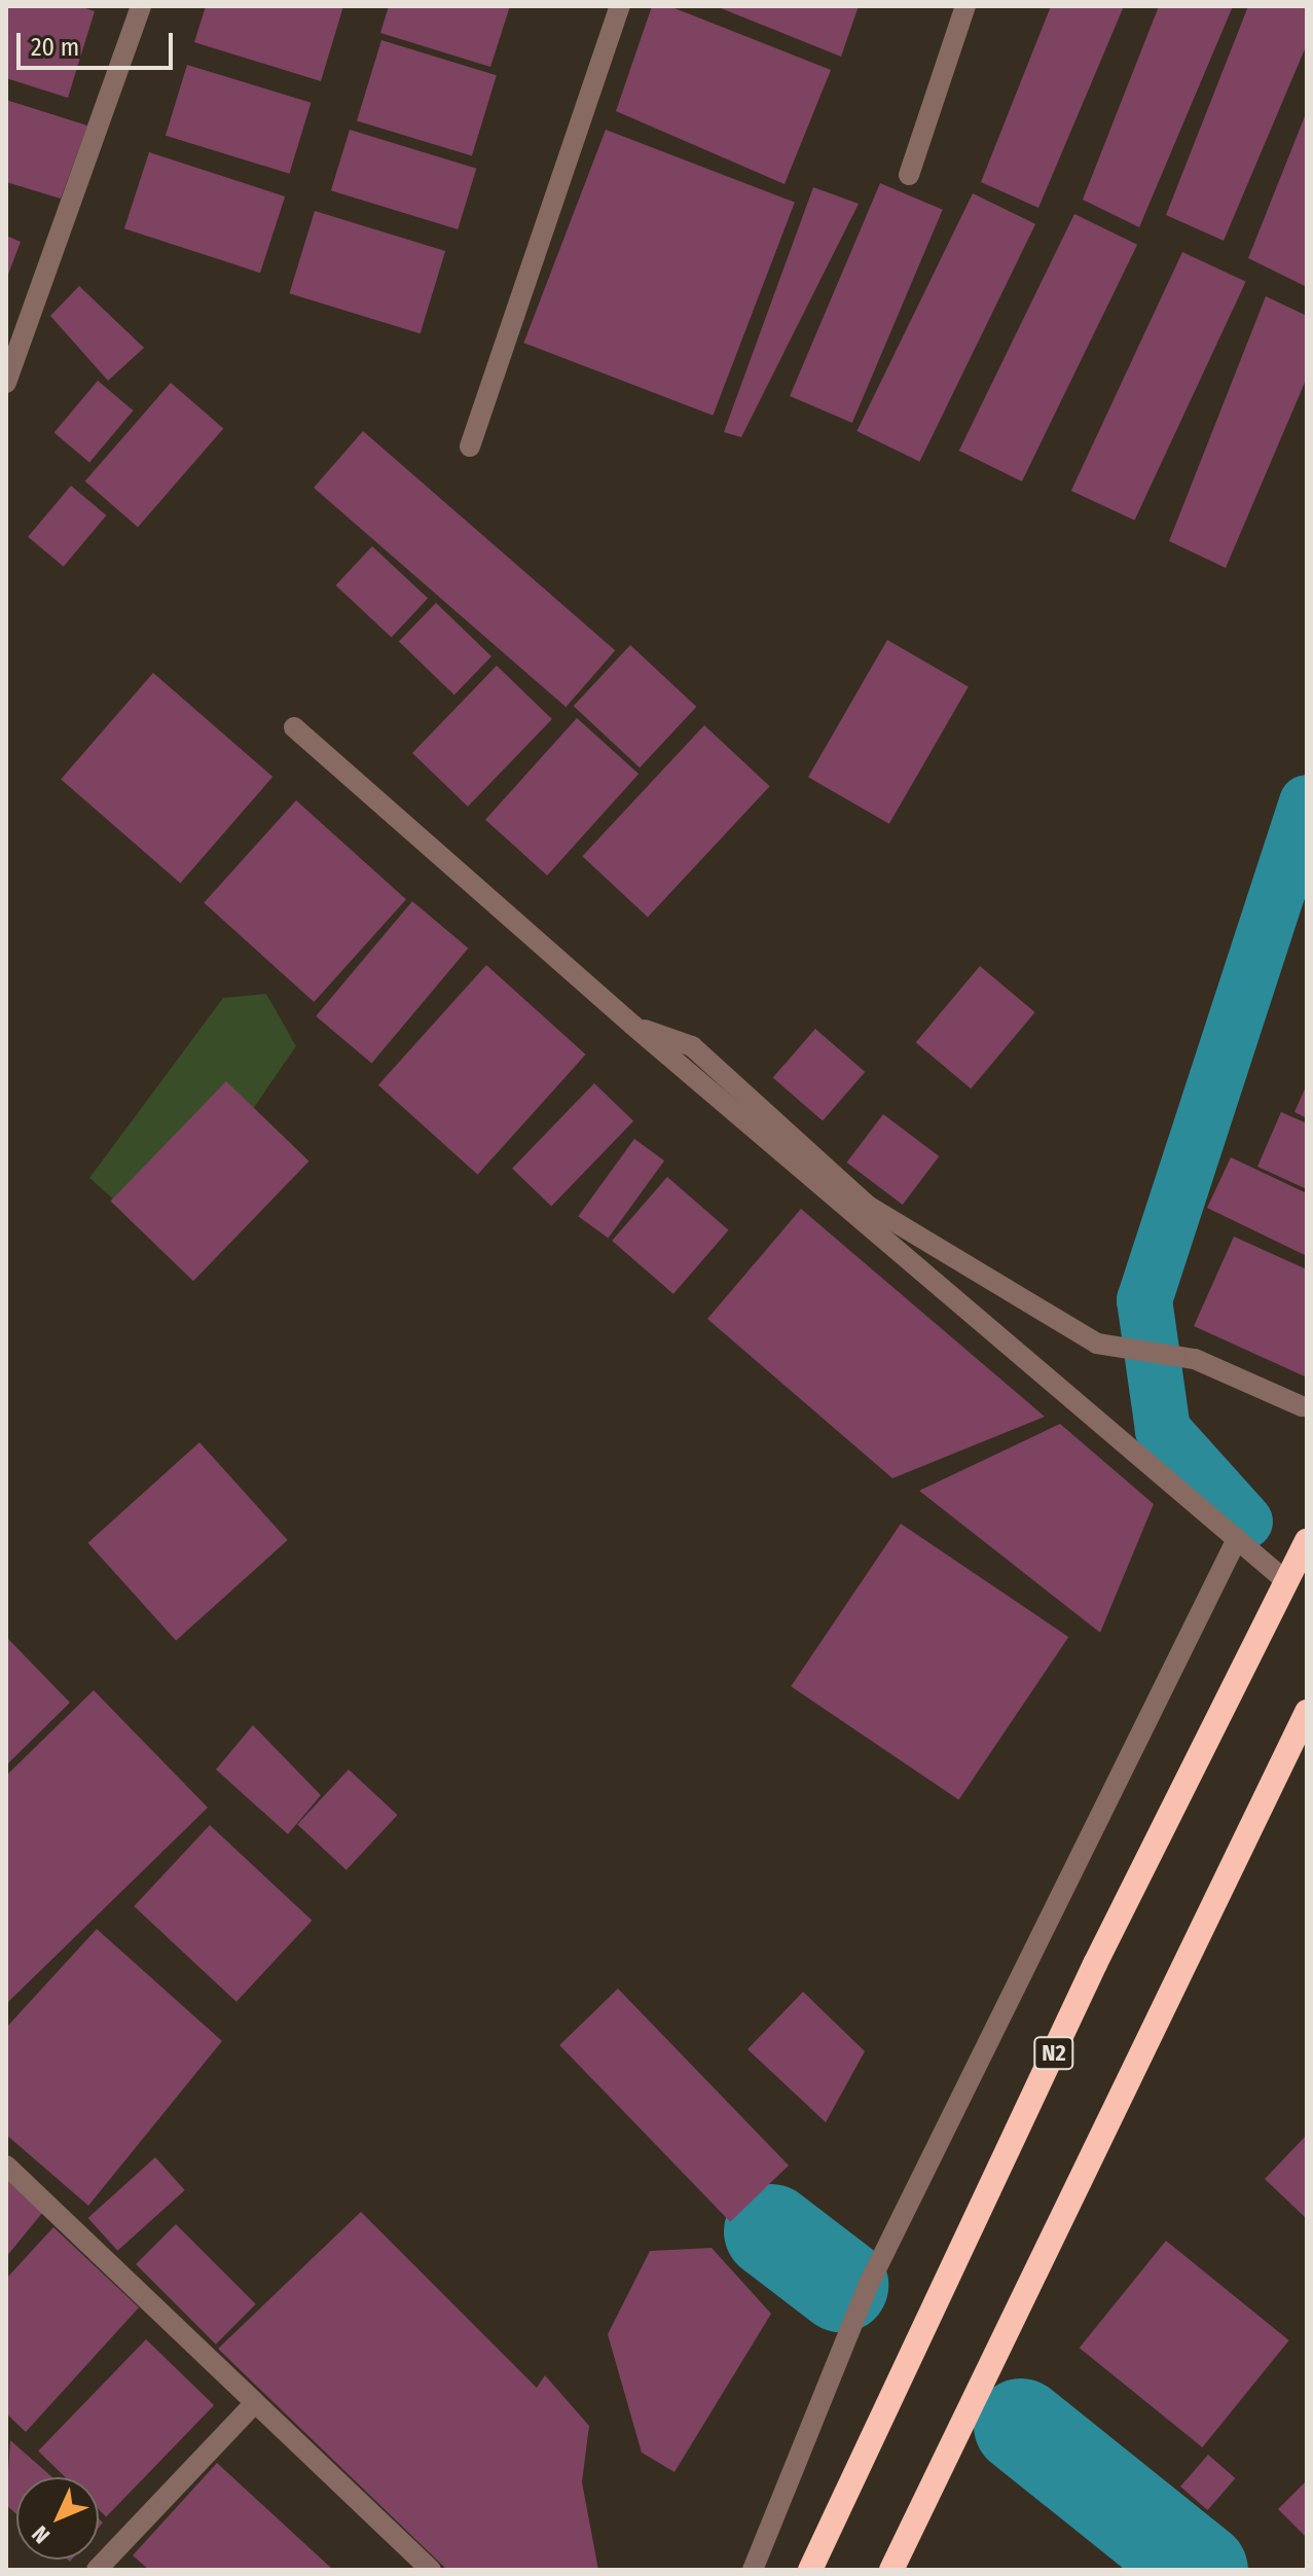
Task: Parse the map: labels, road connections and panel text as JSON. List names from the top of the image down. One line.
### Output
{"streets":{"highway":["N2"]},"scale_bar":"20 m","north":"bottom left"}
